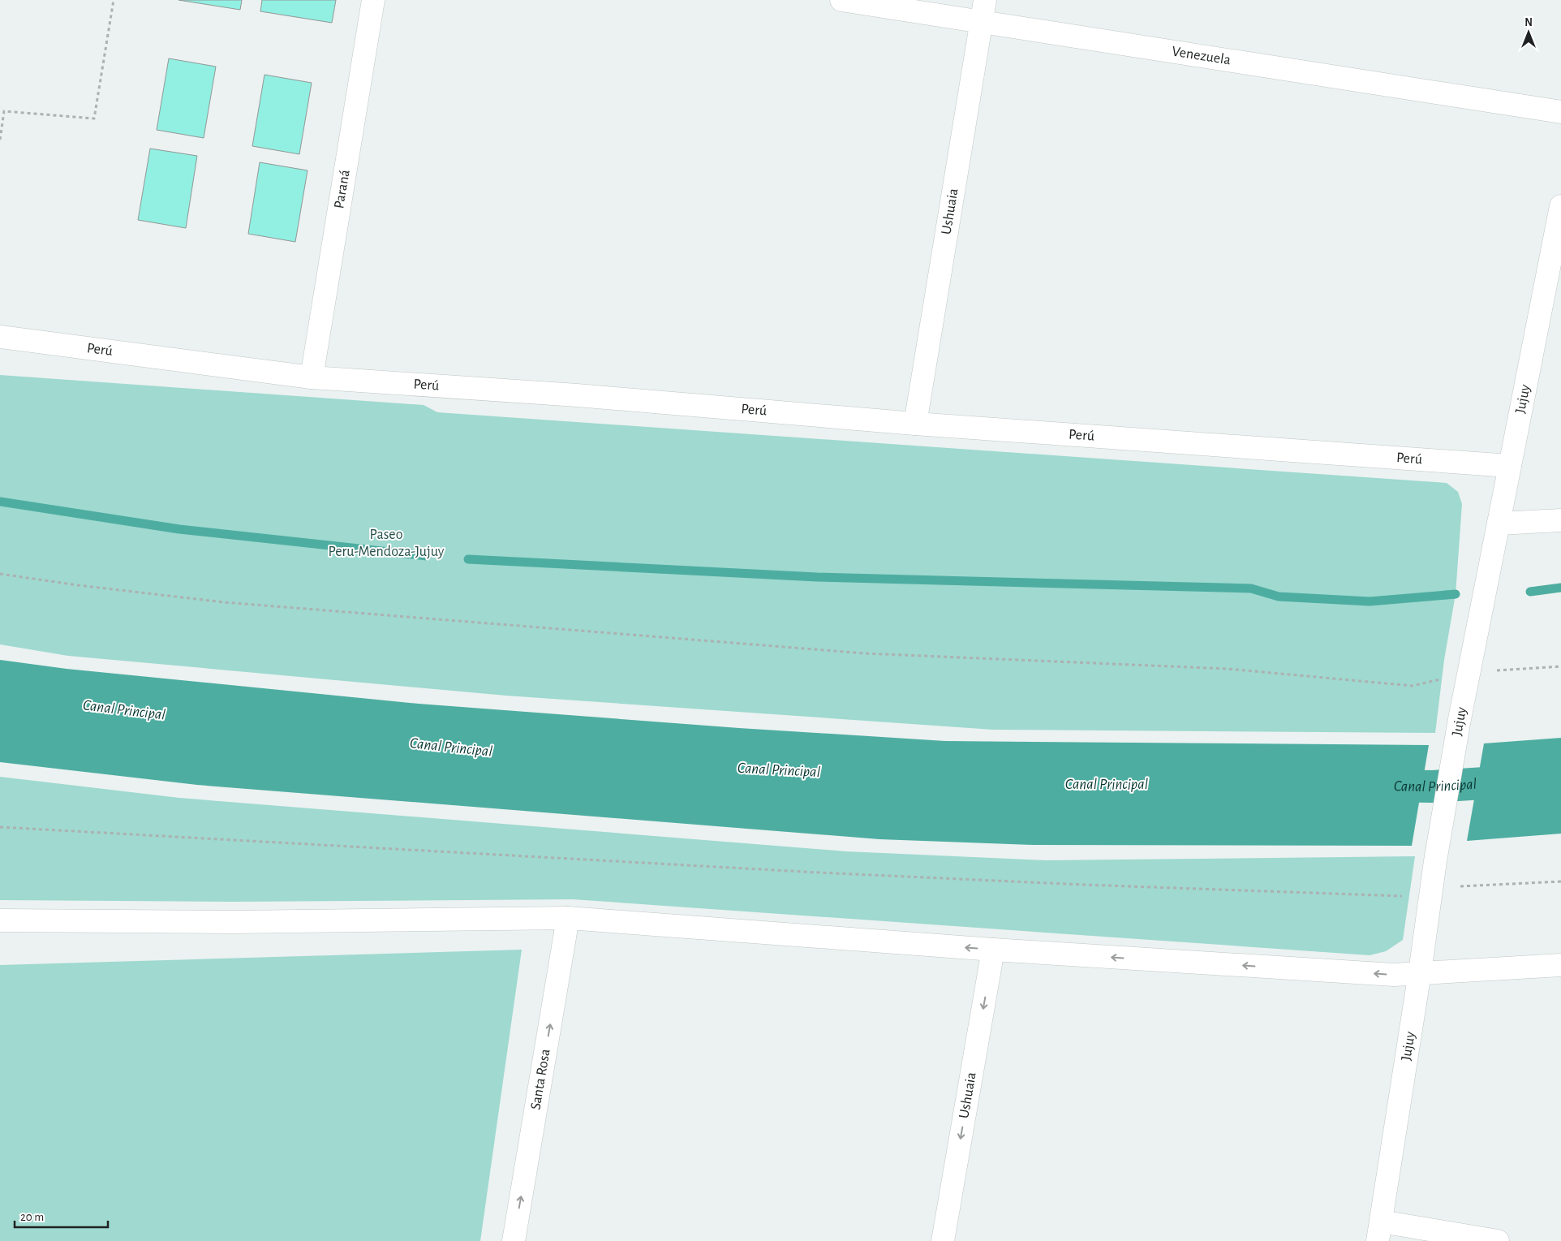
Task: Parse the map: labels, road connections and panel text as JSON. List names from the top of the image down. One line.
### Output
{"streets":{"street":["Venezuela","Paraná","Ushuaia","Perú","Jujuy","Santa Rosa"]},"crossings":[["Venezuela","Ushuaia"],["Paraná","Perú"],["Ushuaia","Perú"],["Perú","Jujuy"]],"one_way":["Ushuaia","Santa Rosa"],"water":["Canal Principal"],"parks":["Paseo Peru-Mendoza-Jujuy"],"scale_bar":"20 m","north":"top"}
